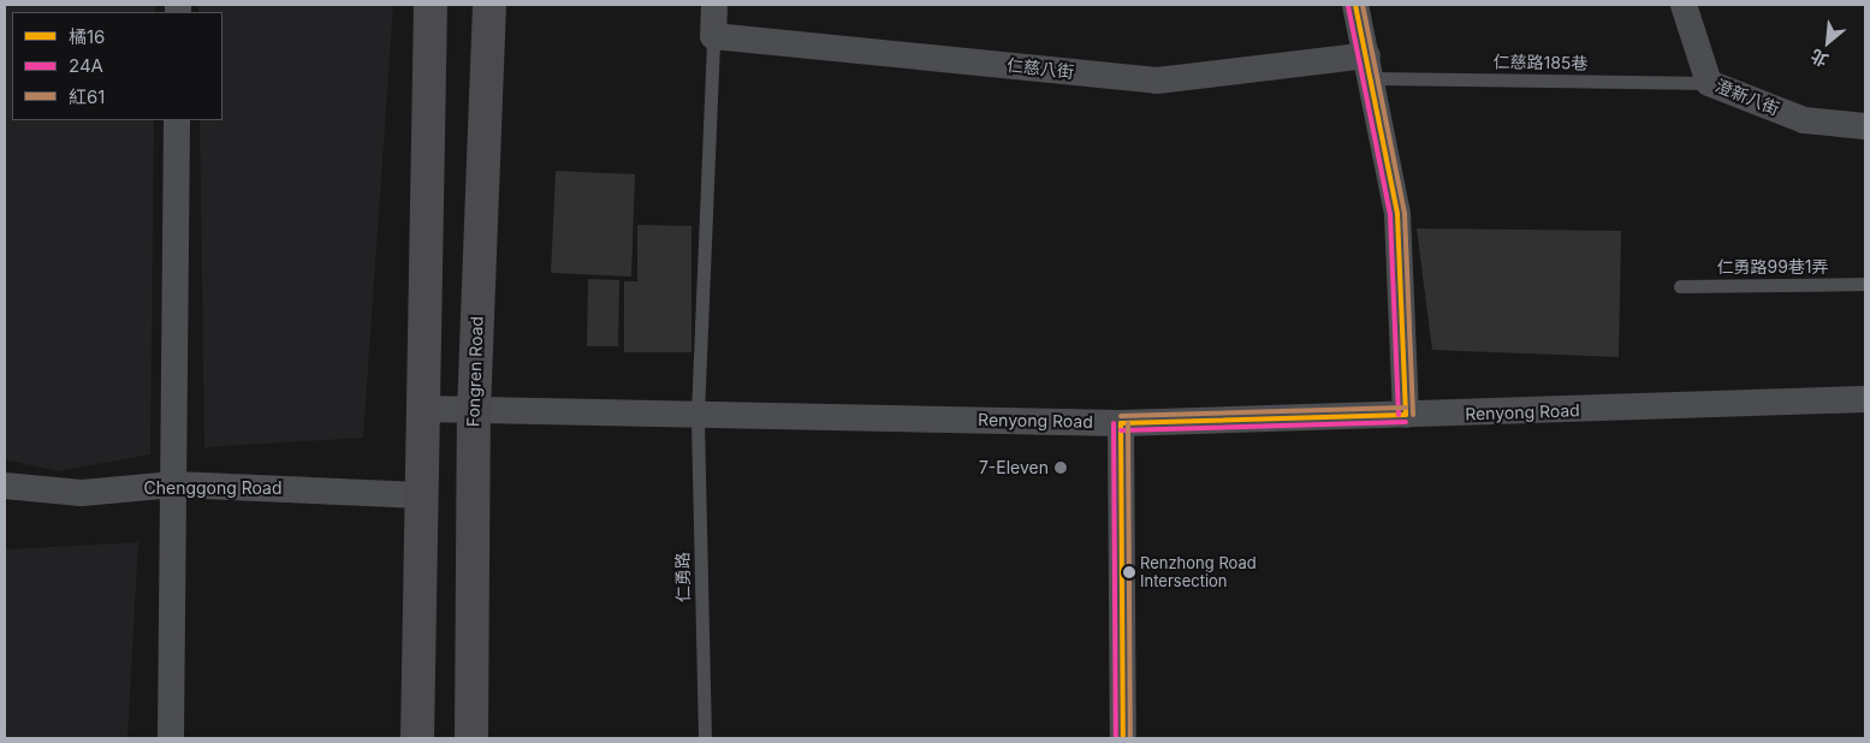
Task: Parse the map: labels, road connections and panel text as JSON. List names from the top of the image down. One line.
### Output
{"streets":{"main road":["Fongren Road"],"street":["仁慈八街","澄新八街","Renyong Road","Chenggong Road"],"lane":["仁慈路185巷","仁勇路99巷1弄","仁勇路"]},"crossings":[["仁慈路185巷","仁慈八街"],["仁慈路185巷","澄新八街"],["Fongren Road","Renyong Road"],["Renyong Road","仁勇路"]],"places":["7-Eleven","Renzhong Road Intersection"],"lines":["transit line 橘16","transit line 紅61","transit line 24A"],"legend":["橘16","24A","紅61"],"north":"bottom left"}
